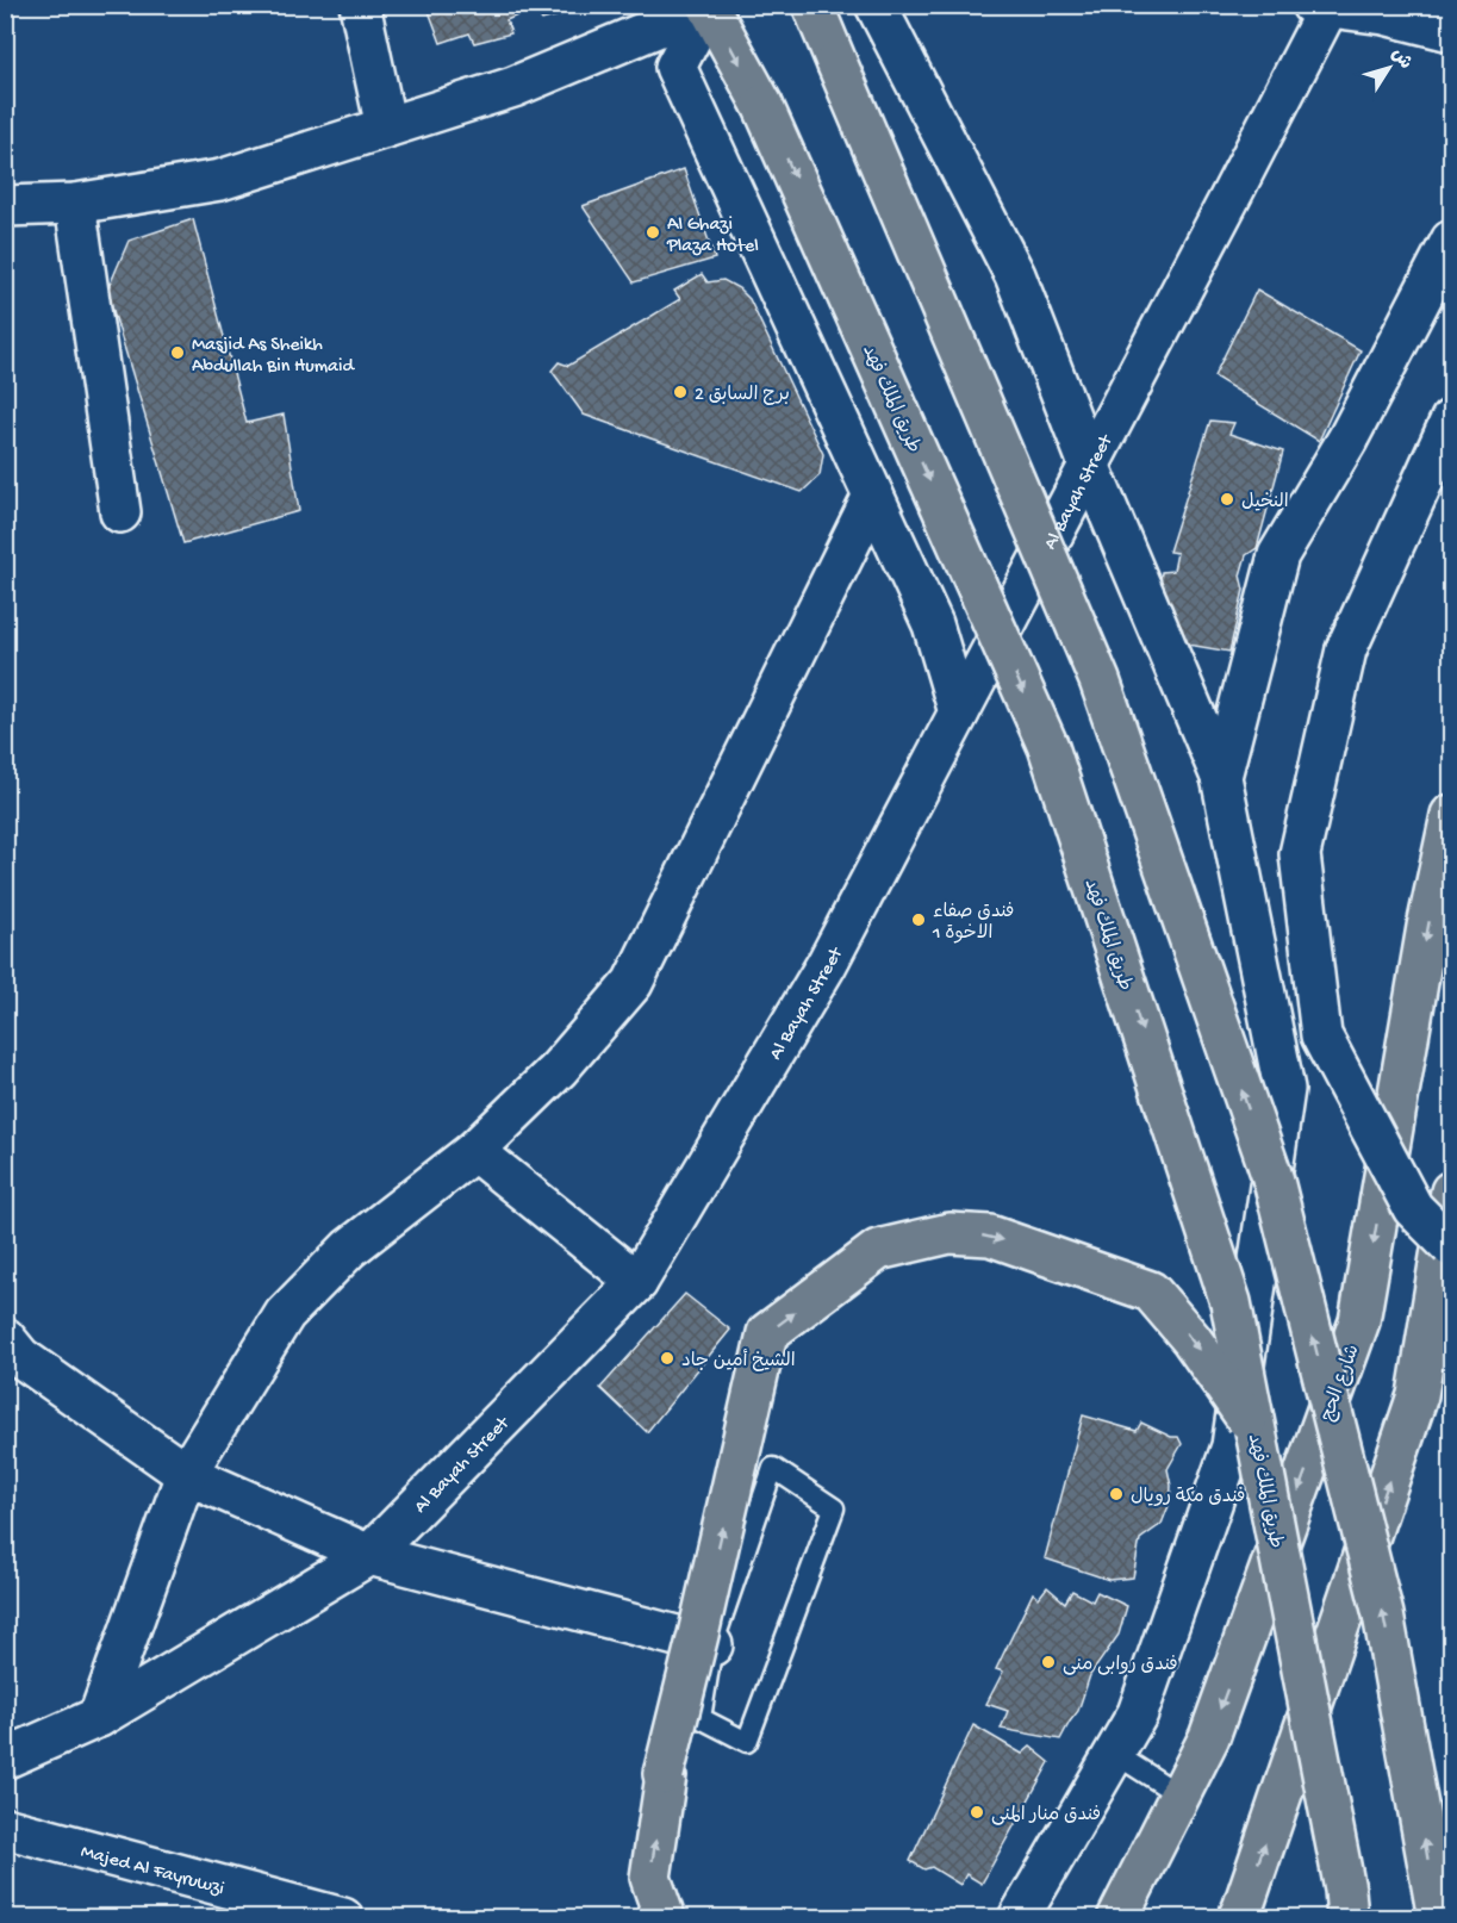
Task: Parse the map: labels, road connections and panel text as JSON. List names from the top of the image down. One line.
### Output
{"streets":{"main road":["طريق الملك فهد","شارع الحج"],"street":["Al Bayah Street","Majed Al Fayruwzi"]},"places":["Al Ghazi Plaza Hotel","Masjid As Sheikh Abdullah Bin Humaid","برج السابق 2","النخيل","فندق صفاء الاخوة 1","الشيخ أمين جاد","فندق مكة رويال","فندق روابى منى","فندق منار المنى"],"north":"top right"}
